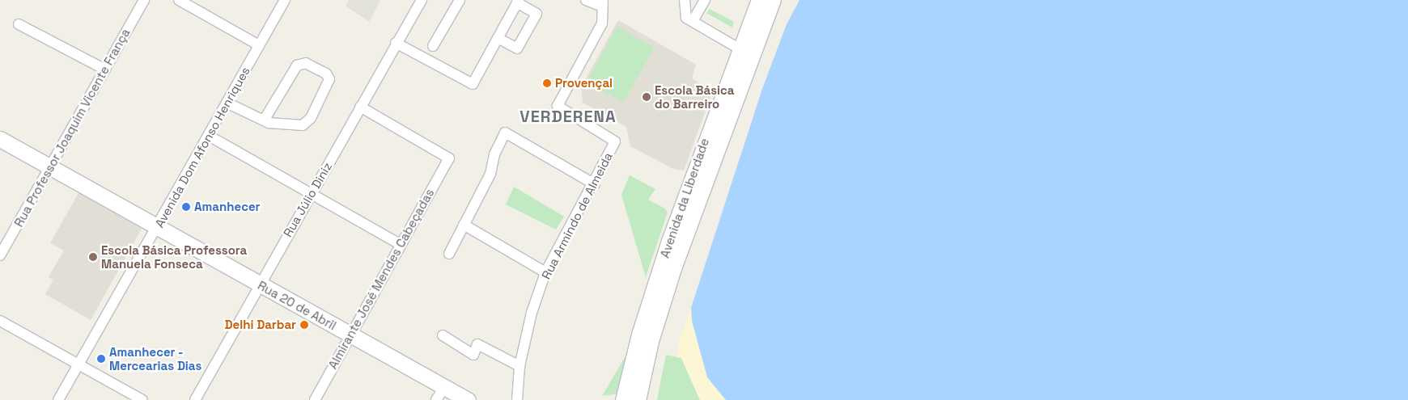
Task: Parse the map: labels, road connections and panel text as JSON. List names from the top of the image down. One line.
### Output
{"streets":{"main road":["Avenida da Liberdade","Rua 20 de Abril"],"street":["Rua Professor Joaquim Vicente França","Avenida Dom Afonso Henriques","Rua Júlio Diniz","Rua Armindo de Almeida","Almirante José Mendes Cabeçadas"]},"crossings":[["Rua Professor Joaquim Vicente França","Rua 20 de Abril"],["Avenida Dom Afonso Henriques","Rua 20 de Abril"],["Rua Júlio Diniz","Almirante José Mendes Cabeçadas"],["Rua Júlio Diniz","Rua 20 de Abril"],["Almirante José Mendes Cabeçadas","Rua 20 de Abril"]],"districts":["VERDERENA"],"places":["Provençal","Escola Básica do Barreiro","Amanhecer","Escola Básica Professora Manuela Fonseca","Delhi Darbar","Amanhecer - Mercearias Dias"]}
